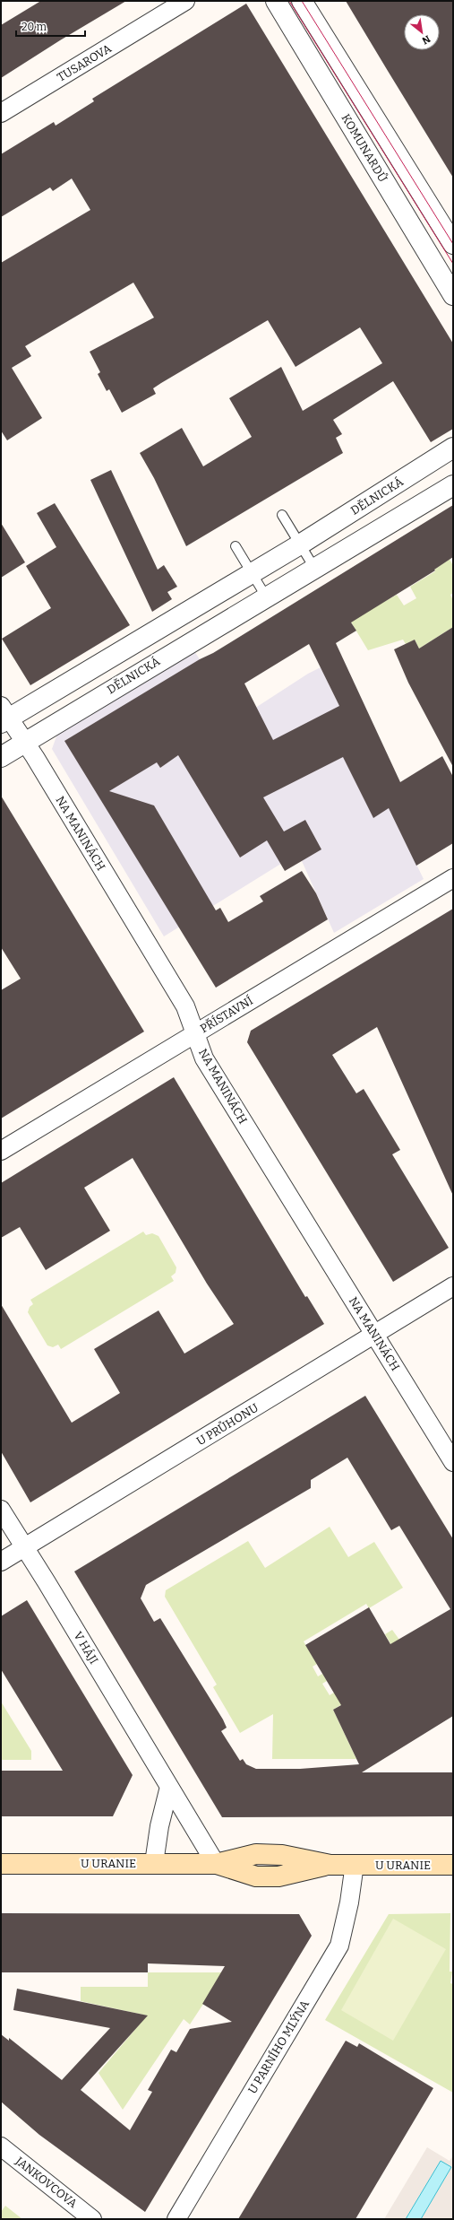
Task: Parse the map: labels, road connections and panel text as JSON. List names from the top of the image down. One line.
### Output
{"streets":{"main road":["U URANIE"],"street":["TUSAROVA","KOMUNARDŮ","DĚLNICKÁ","NA MANINÁCH","PŘÍSTAVNÍ","U PRŮHONU","V HÁJI","U PARNÍHO MLÝNA","JANKOVCOVA"]},"crossings":[["DĚLNICKÁ","NA MANINÁCH"],["NA MANINÁCH","PŘÍSTAVNÍ"],["NA MANINÁCH","U PRŮHONU"],["U PRŮHONU","V HÁJI"],["V HÁJI","U URANIE"],["U URANIE","U PARNÍHO MLÝNA"]],"scale_bar":"20 m","north":"bottom right"}
